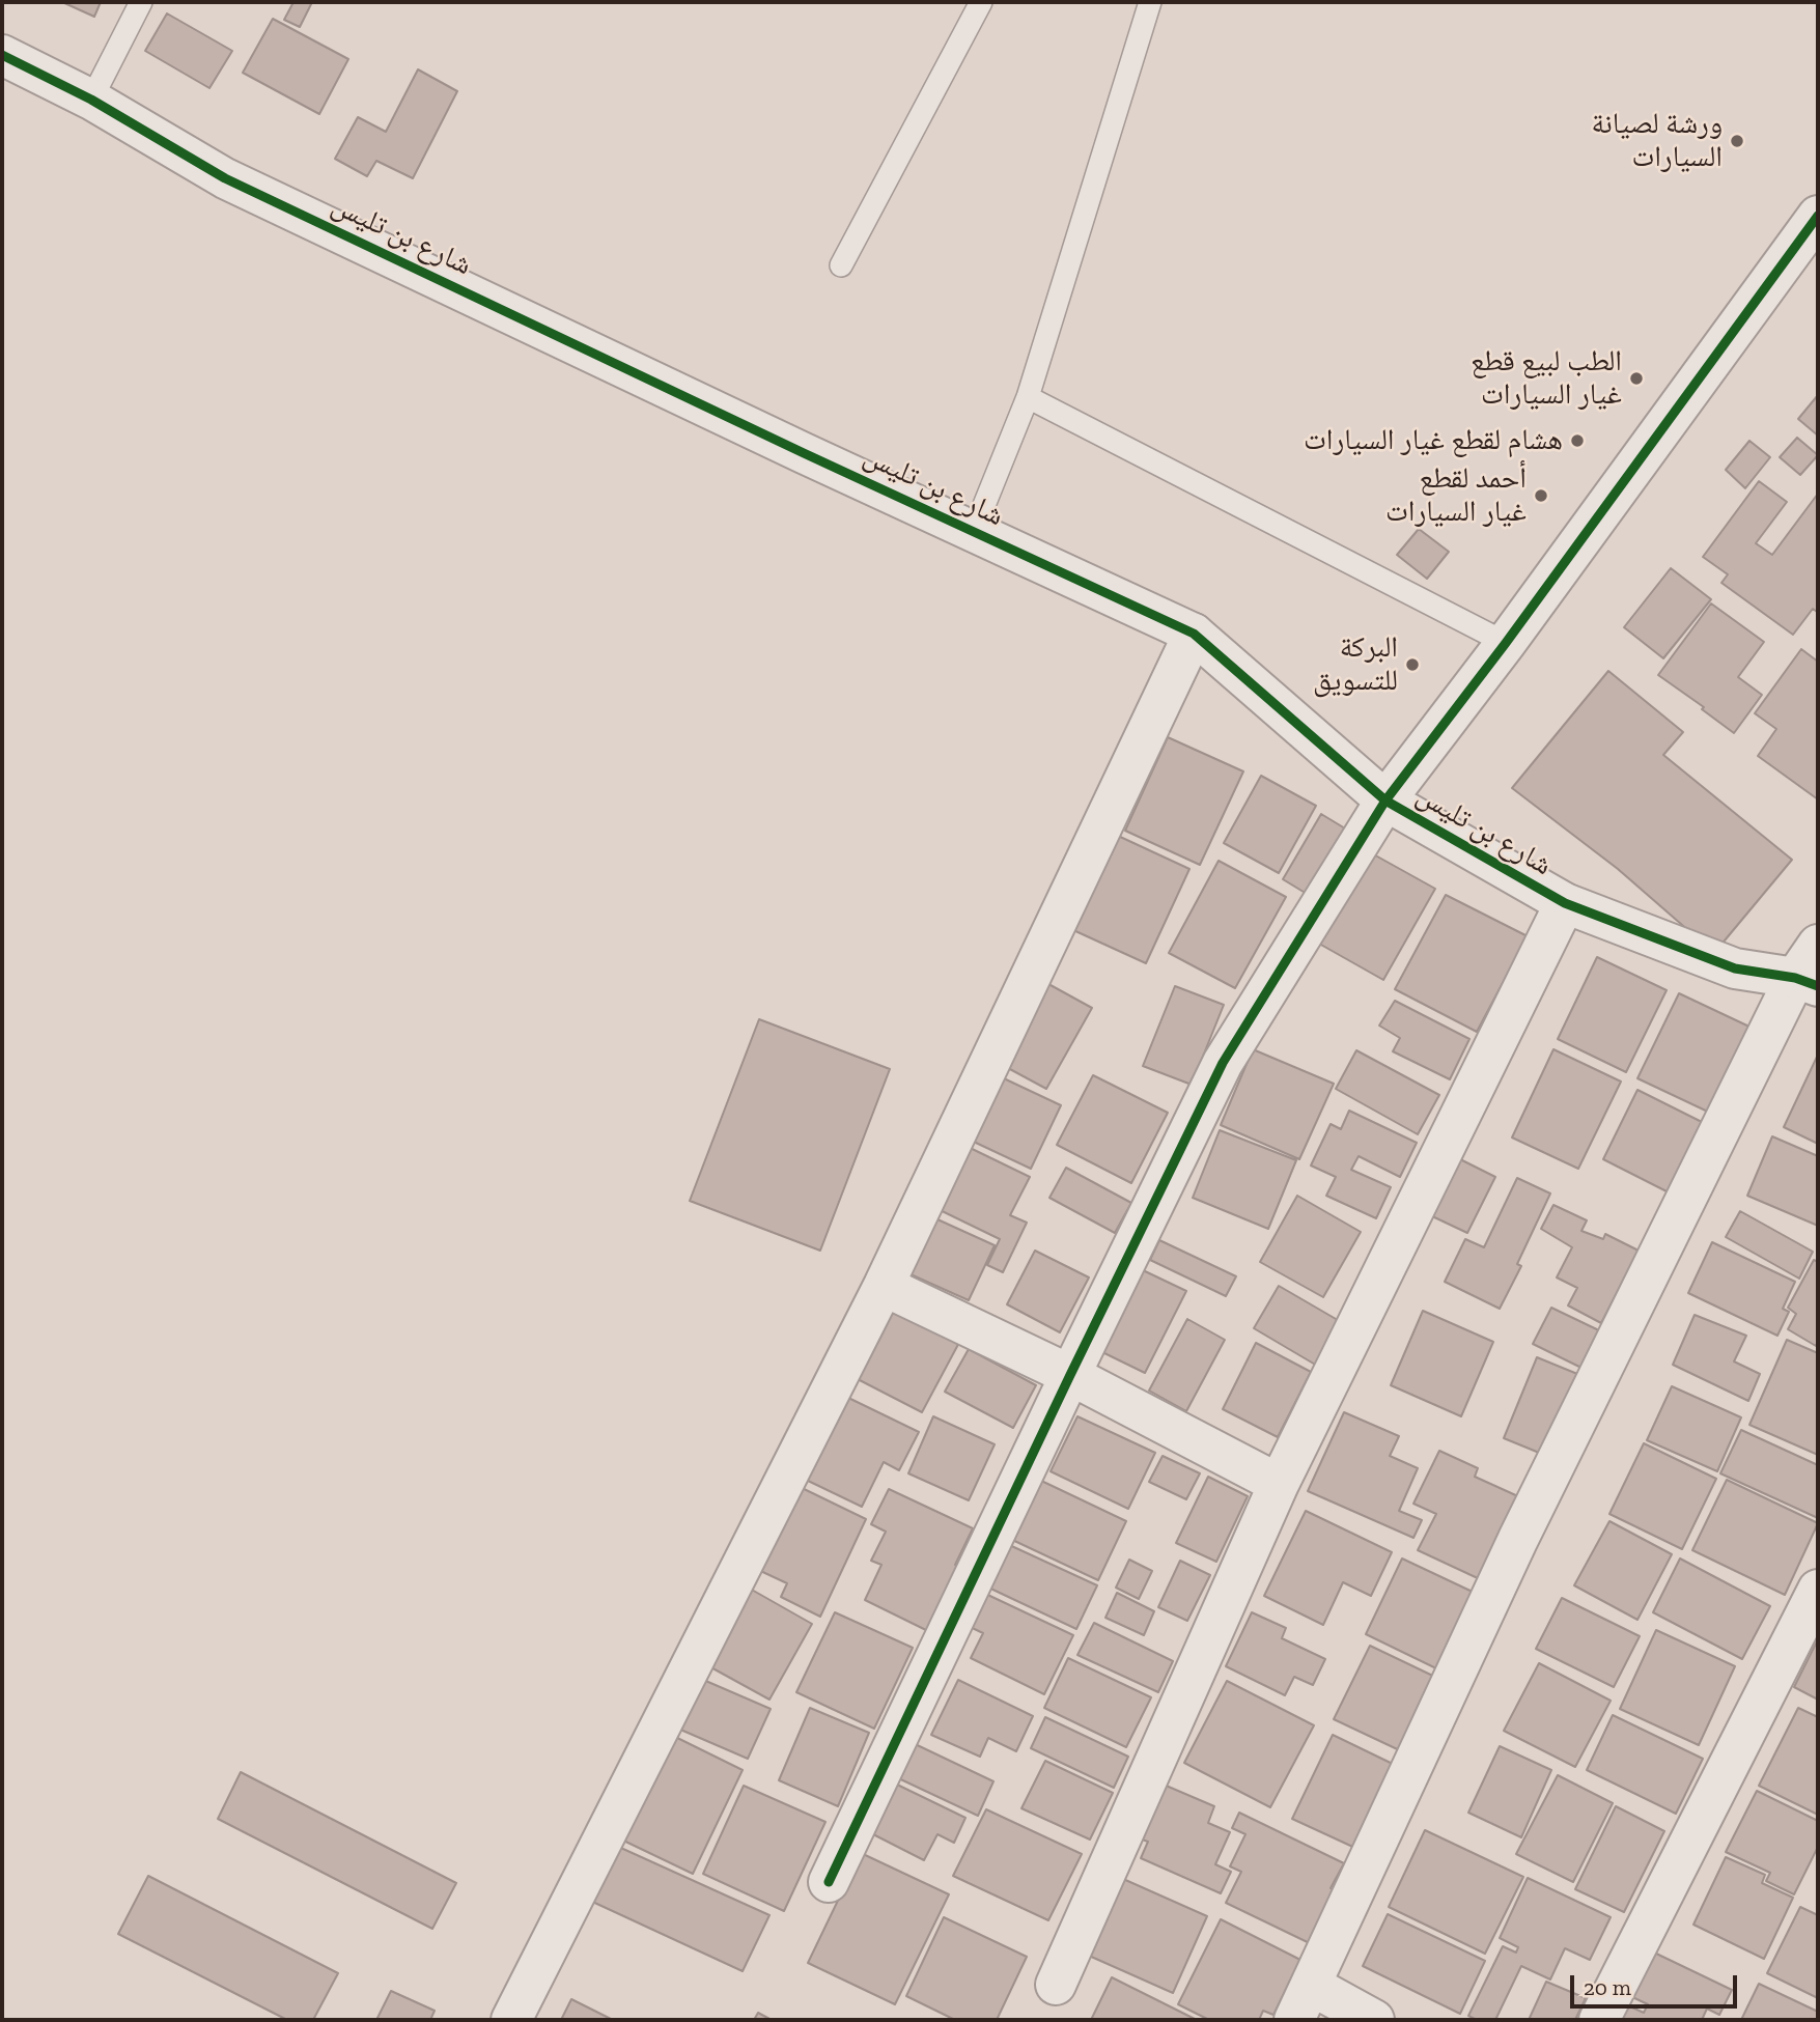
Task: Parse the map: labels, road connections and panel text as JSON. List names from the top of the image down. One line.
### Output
{"streets":{"street":["شارع بن تليس"]},"places":["ورشة لصيانة السيارات","الطب لبيع قطع غيار السيارات","هشام لقطع غيار السيارات","أحمد لقطع غيار السيارات","البركة للتسويق"],"scale_bar":"20 m"}
